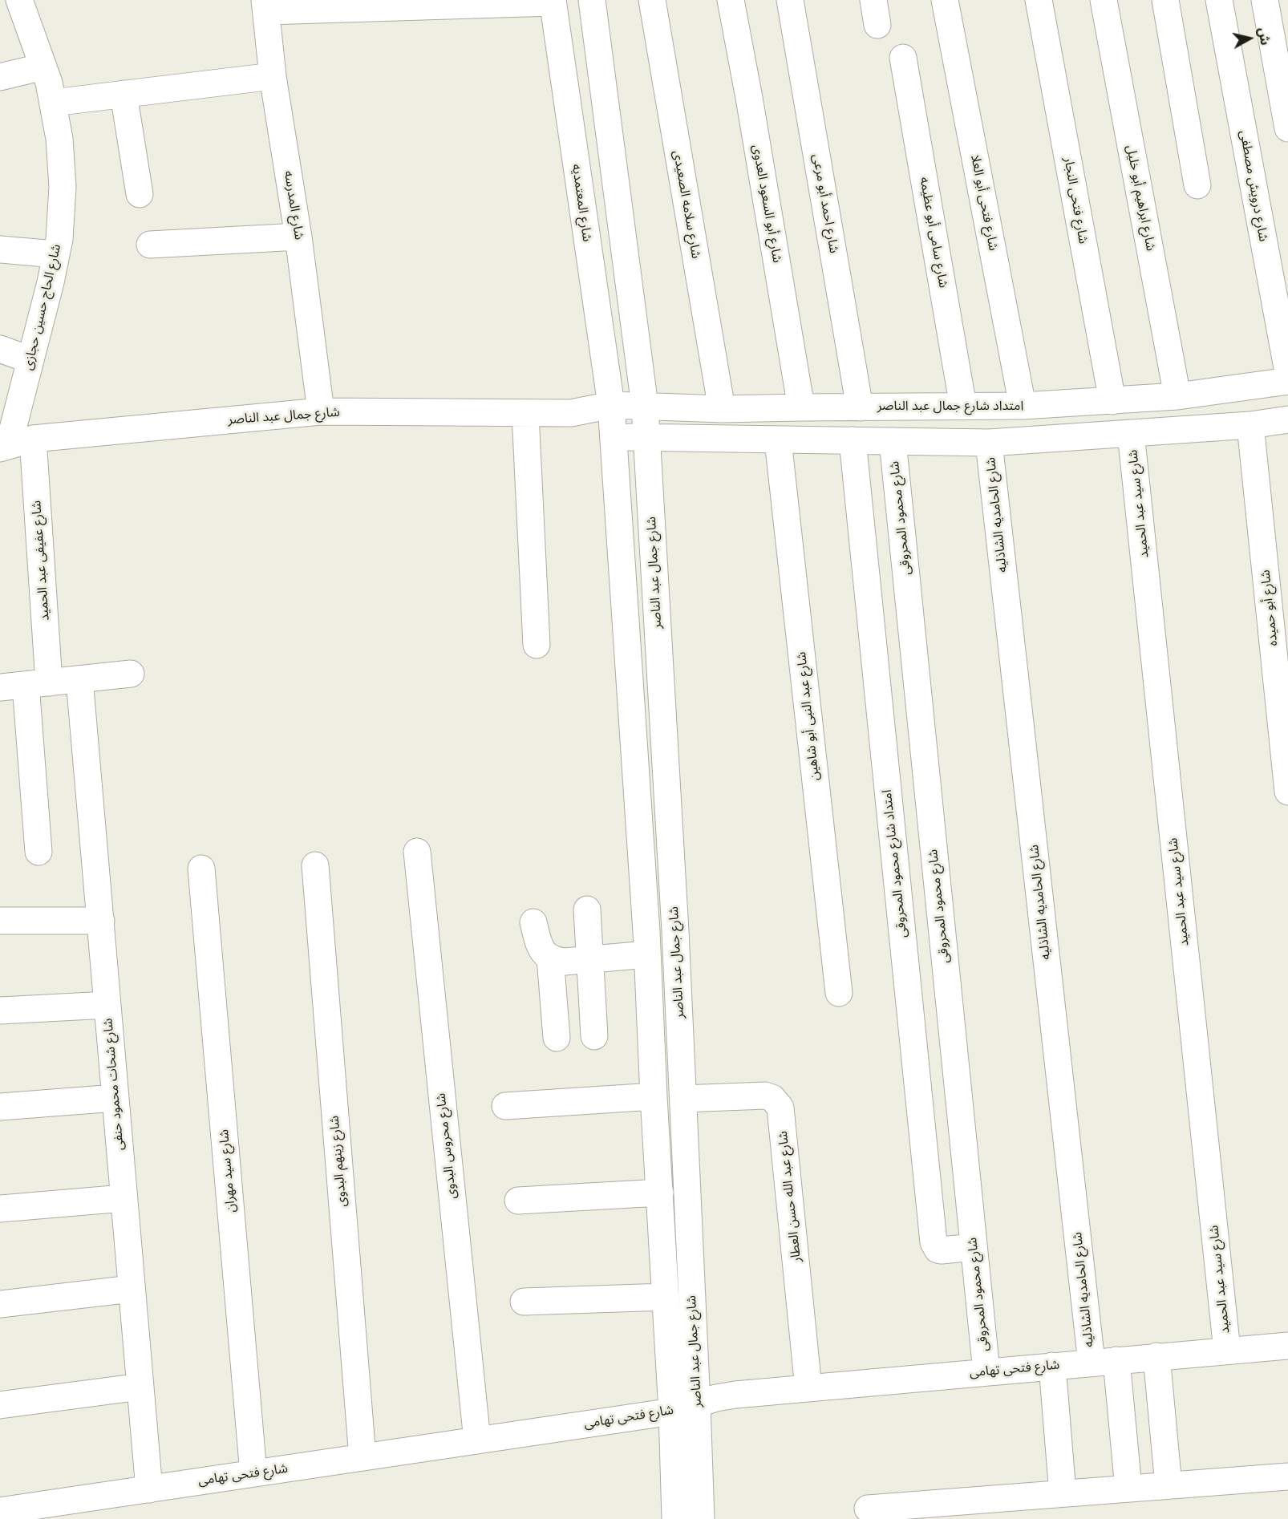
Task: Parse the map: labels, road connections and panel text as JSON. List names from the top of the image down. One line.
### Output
{"streets":{"street":["شارع درويش مصطفى","شارع ابراهيم أبو خليل","شارع فتحى النجار","شارع المعتمديه","شارع فتحى أبو العلا","شارع أبو السعود العدوى","شارع احمد أبو مرعى","شارع سلامه الصعيدى","شارع المدرسه","شارع سامى أبو عظيمه","شارع الحاج حسين حجازى","امتداد شارع جمال عبد الناصر","شارع جمال عبد الناصر","شارع سيد عبد الحميد","شارع الحامديه الشاذليه","شارع محمود المحروقى","شارع عفيفى عبد الحميد","شارع أبو حميده","شارع عبد النبى أبو شاهين","امتداد شارع محمود المحروقى","شارع شحات محمود حنفى","شارع محروس البدوى","شارع زينهم البدوى","شارع سيد مهران","شارع عبد الله حسن العطار","شارع فتحى تهامى"]},"crossings":[["شارع ابراهيم أبو خليل","امتداد شارع جمال عبد الناصر"],["شارع فتحى النجار","امتداد شارع جمال عبد الناصر"],["شارع المعتمديه","امتداد شارع جمال عبد الناصر"],["شارع المعتمديه","شارع جمال عبد الناصر"],["شارع فتحى أبو العلا","امتداد شارع جمال عبد الناصر"],["شارع أبو السعود العدوى","امتداد شارع جمال عبد الناصر"],["شارع احمد أبو مرعى","امتداد شارع جمال عبد الناصر"],["شارع سلامه الصعيدى","امتداد شارع جمال عبد الناصر"],["شارع المدرسه","شارع جمال عبد الناصر"],["شارع سامى أبو عظيمه","امتداد شارع جمال عبد الناصر"],["شارع الحاج حسين حجازى","شارع جمال عبد الناصر"],["شارع الحاج حسين حجازى","شارع عفيفى عبد الحميد"],["امتداد شارع جمال عبد الناصر","شارع جمال عبد الناصر"],["شارع جمال عبد الناصر","شارع عفيفى عبد الحميد"],["شارع جمال عبد الناصر","شارع عبد الله حسن العطار"],["شارع جمال عبد الناصر","شارع فتحى تهامى"],["شارع سيد عبد الحميد","شارع فتحى تهامى"],["شارع الحامديه الشاذليه","شارع فتحى تهامى"],["شارع محمود المحروقى","امتداد شارع محمود المحروقى"],["شارع محمود المحروقى","شارع فتحى تهامى"],["شارع شحات محمود حنفى","شارع فتحى تهامى"],["شارع محروس البدوى","شارع فتحى تهامى"],["شارع زينهم البدوى","شارع فتحى تهامى"],["شارع سيد مهران","شارع فتحى تهامى"],["شارع عبد الله حسن العطار","شارع فتحى تهامى"]],"north":"right"}
